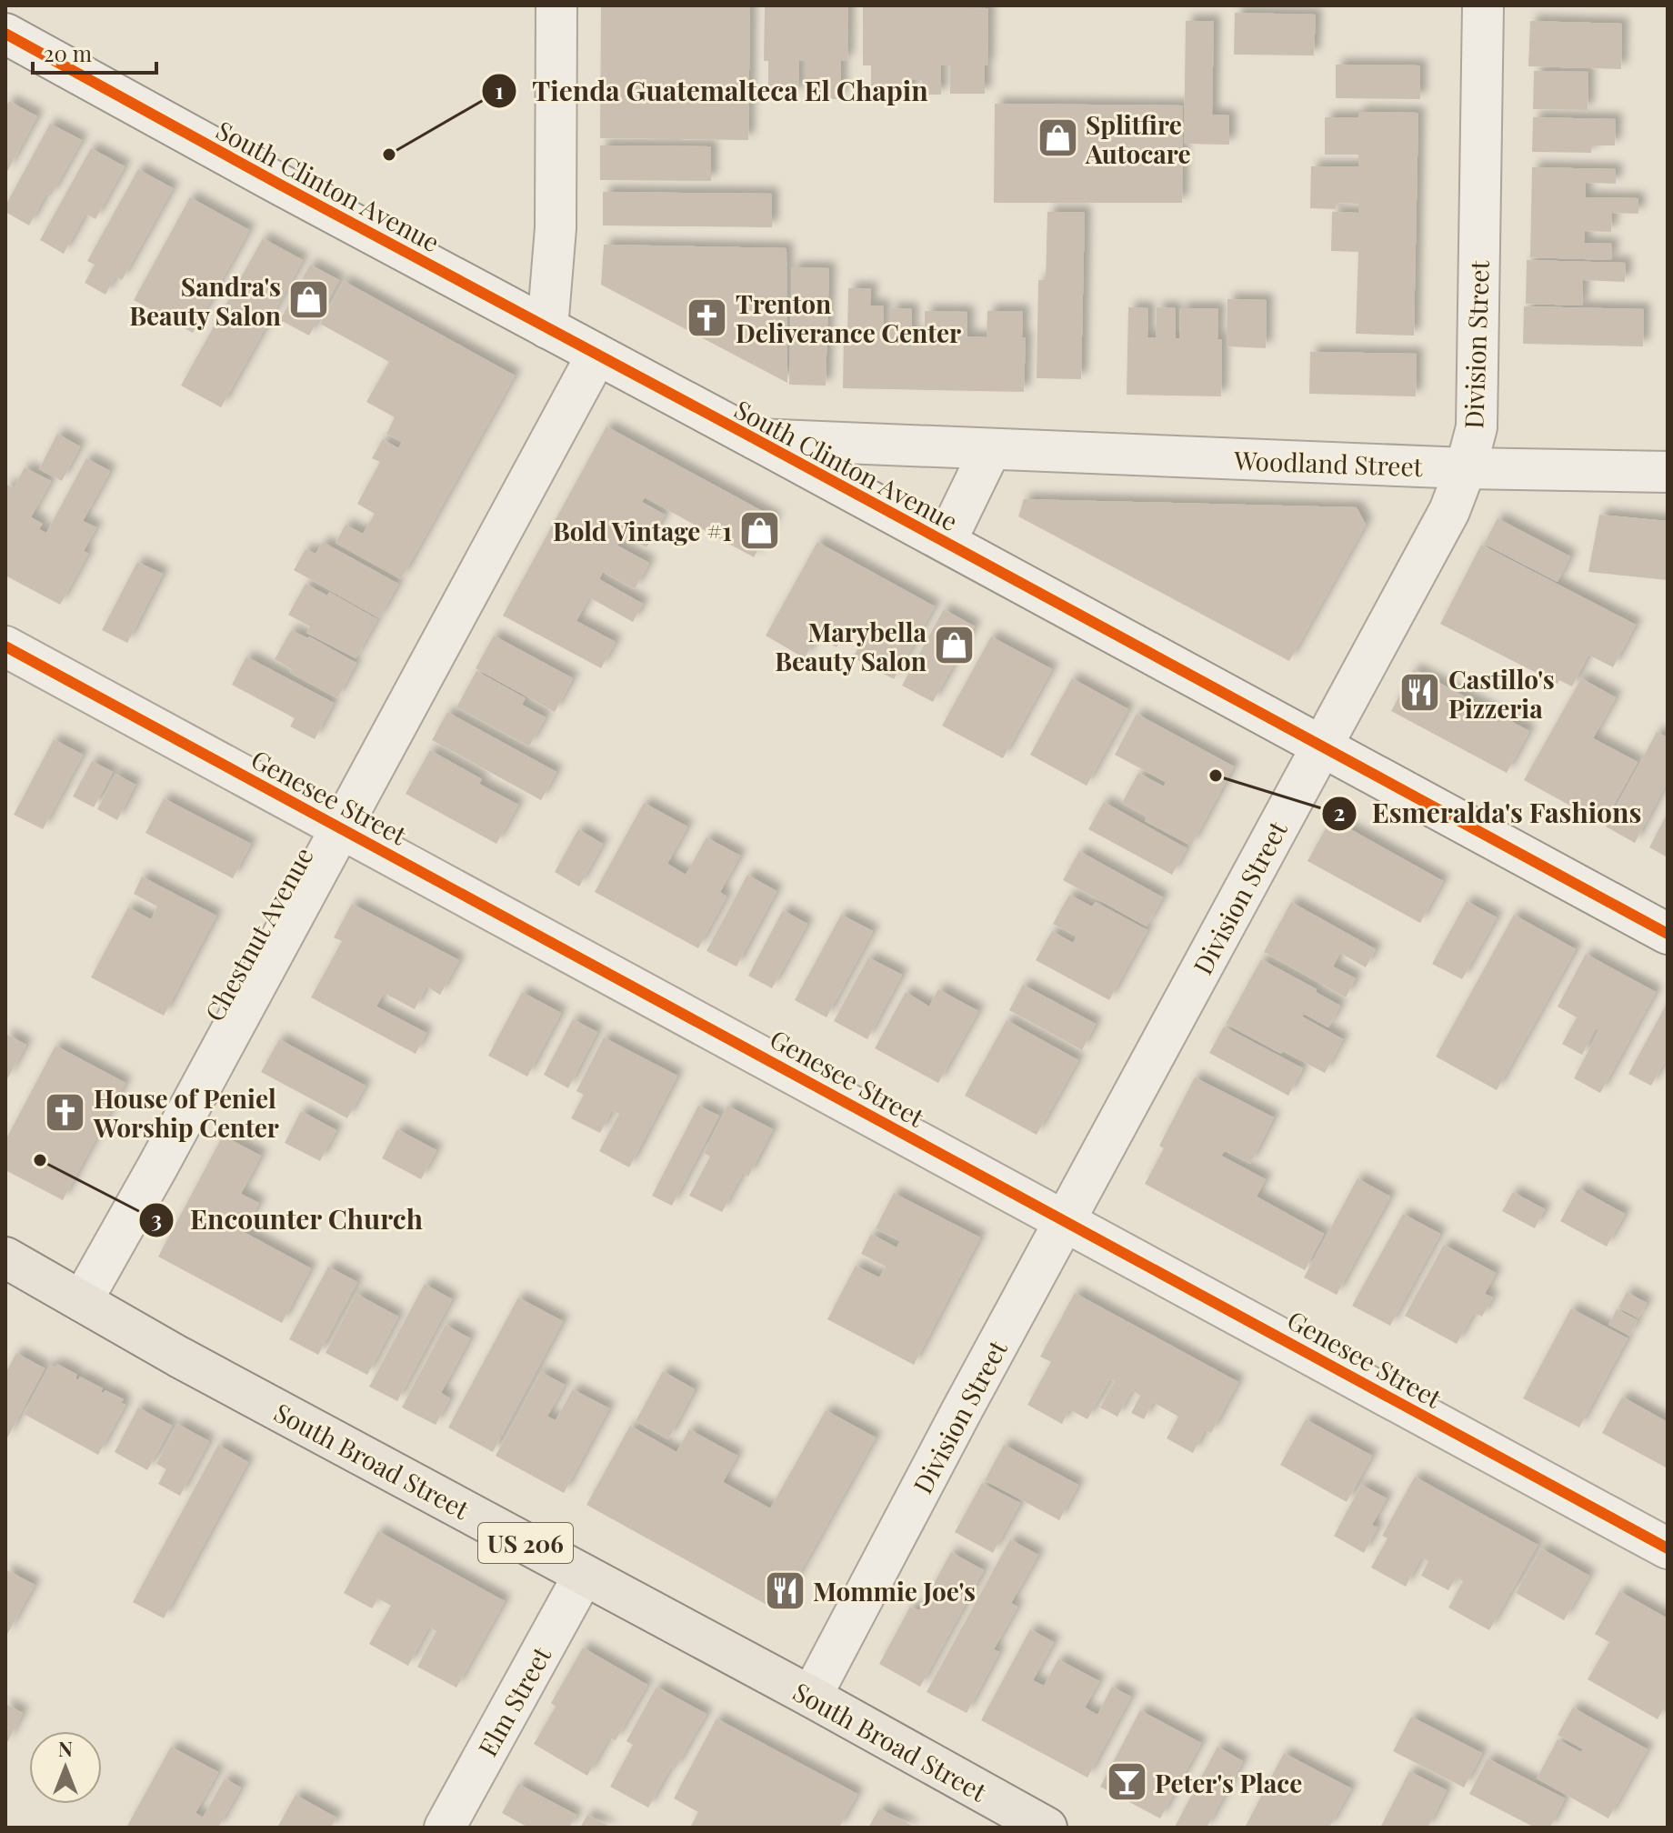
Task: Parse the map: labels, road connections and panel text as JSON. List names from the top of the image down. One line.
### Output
{"streets":{"main road":["South Broad Street","US 206"],"street":["South Clinton Avenue","Division Street","Woodland Street","Genesee Street","Chestnut Avenue","Elm Street"]},"crossings":[["South Clinton Avenue","Division Street"],["South Clinton Avenue","Woodland Street"],["South Clinton Avenue","Chestnut Avenue"],["Division Street","Woodland Street"],["Division Street","Genesee Street"],["Division Street","South Broad Street"],["Genesee Street","Chestnut Avenue"],["Chestnut Avenue","South Broad Street"],["South Broad Street","Elm Street"]],"places":{"shop":["Splitfire Autocare","Sandra's Beauty Salon","Bold Vintage #1","Marybella Beauty Salon"],"other":["Tienda Guatemalteca El Chapin","Esmeralda's Fashions","Encounter Church"],"church":["Trenton Deliverance Center","House of Peniel Worship Center"],"restaurant":["Castillo's Pizzeria","Mommie Joe's"],"bar":["Peter's Place"]},"scale_bar":"20 m","north":"top"}
